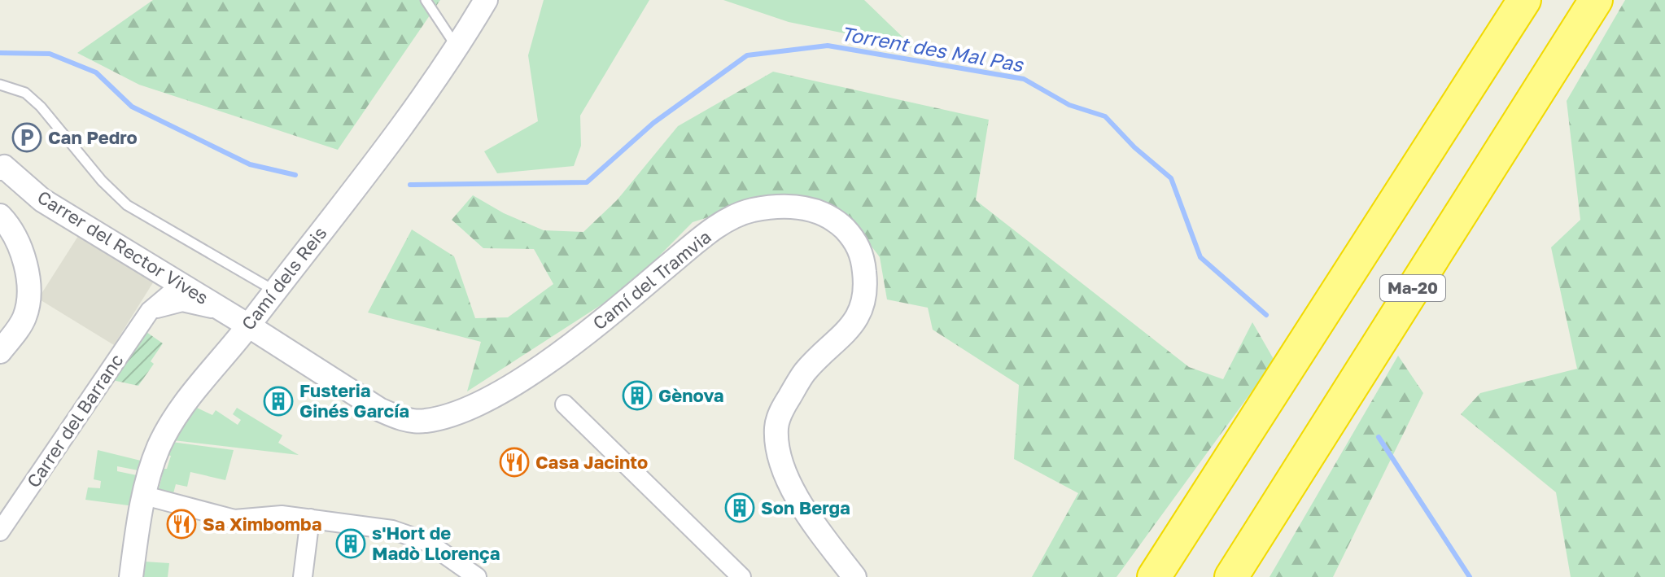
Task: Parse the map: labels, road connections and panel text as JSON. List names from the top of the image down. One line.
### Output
{"streets":{"highway":["Ma-20"],"street":["Carrer del Rector Vives","Camí dels Reis","Camí del Tramvia","Carrer del Barranc"]},"crossings":[["Carrer del Rector Vives","Camí dels Reis"],["Carrer del Rector Vives","Camí del Tramvia"],["Carrer del Rector Vives","Carrer del Barranc"],["Camí dels Reis","Camí del Tramvia"]],"water":["Torrent des Mal Pas"],"places":{"parking":["Can Pedro"],"building":["Gènova","Fusteria Ginés García","Son Berga","s'Hort de Madò Llorença"],"restaurant":["Casa Jacinto","Sa Ximbomba"]}}
